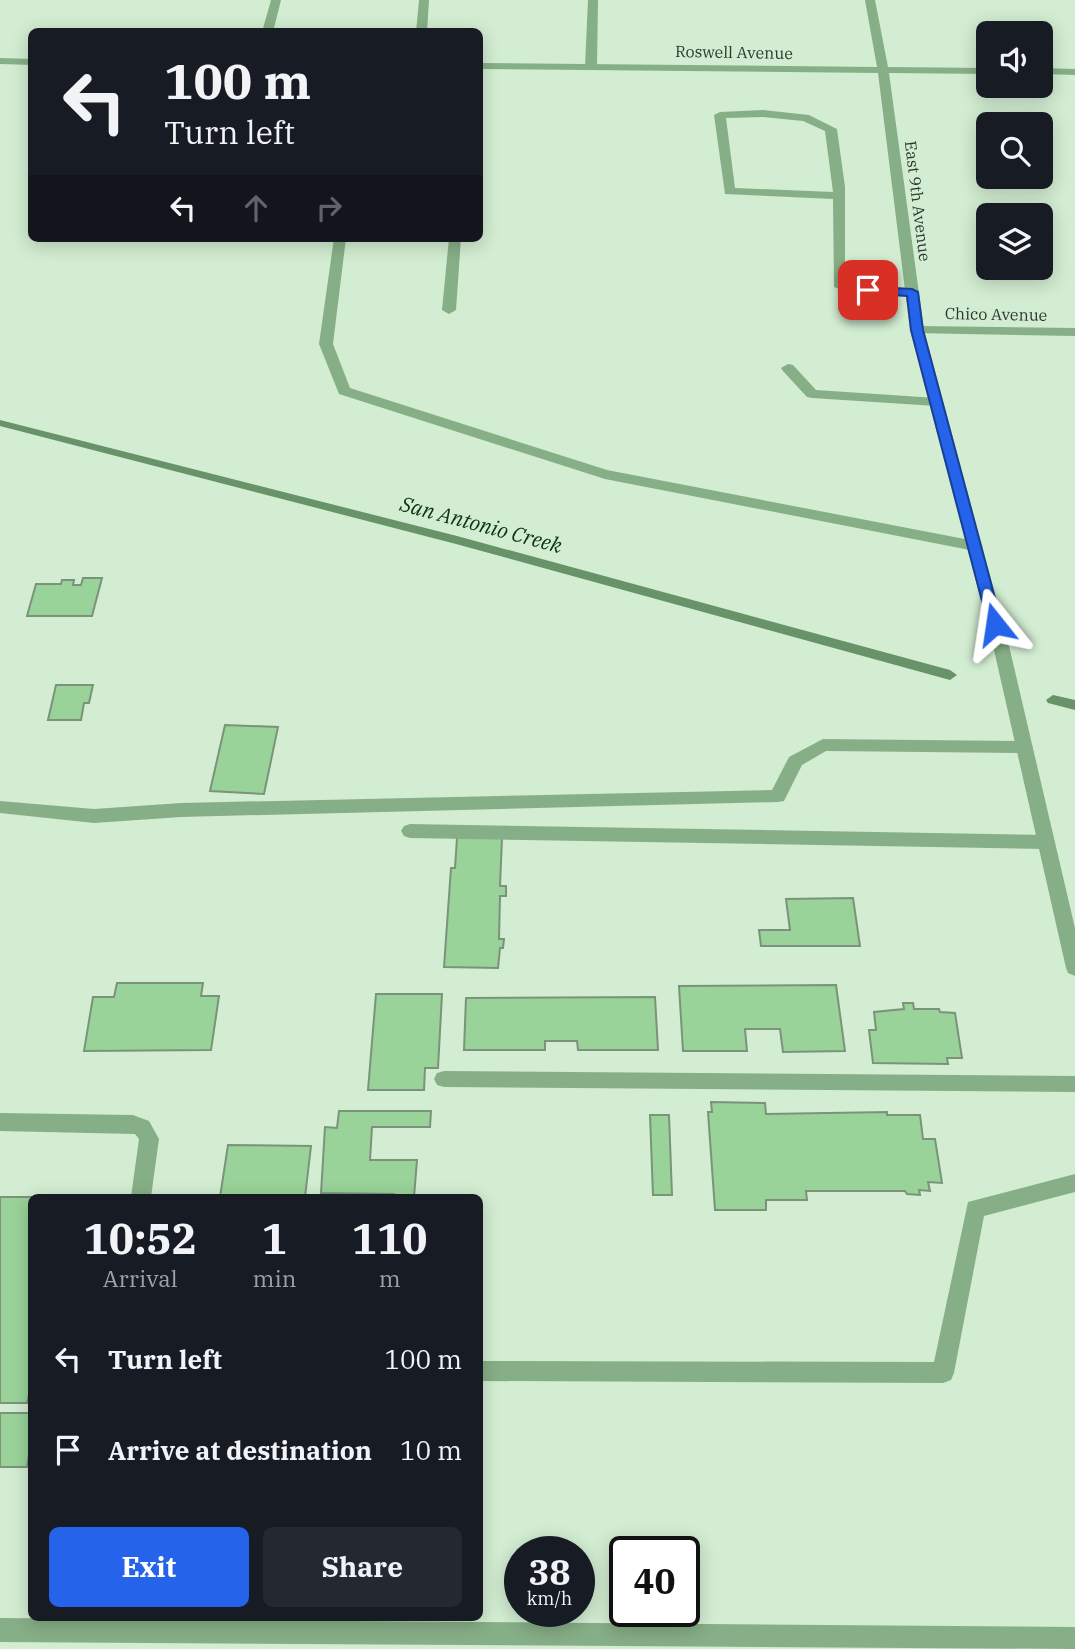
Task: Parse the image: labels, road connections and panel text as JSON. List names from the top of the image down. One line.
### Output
{"streets":{"street":["Roswell Avenue","East 9th Avenue","Chico Avenue"]},"crossings":[["Roswell Avenue","East 9th Avenue"],["East 9th Avenue","Chico Avenue"]],"water":["San Antonio Creek"],"page":{"turn":["100 m","Turn left"],"eta":["10:52","Arrival","1","min","110","m"],"list":[{"name":"Turn left","value":"100 m"},{"name":"Arrive at destination","value":"10 m"}],"buttons":["Exit","Share"],"speed":"38 km/h","limit":"40"}}
